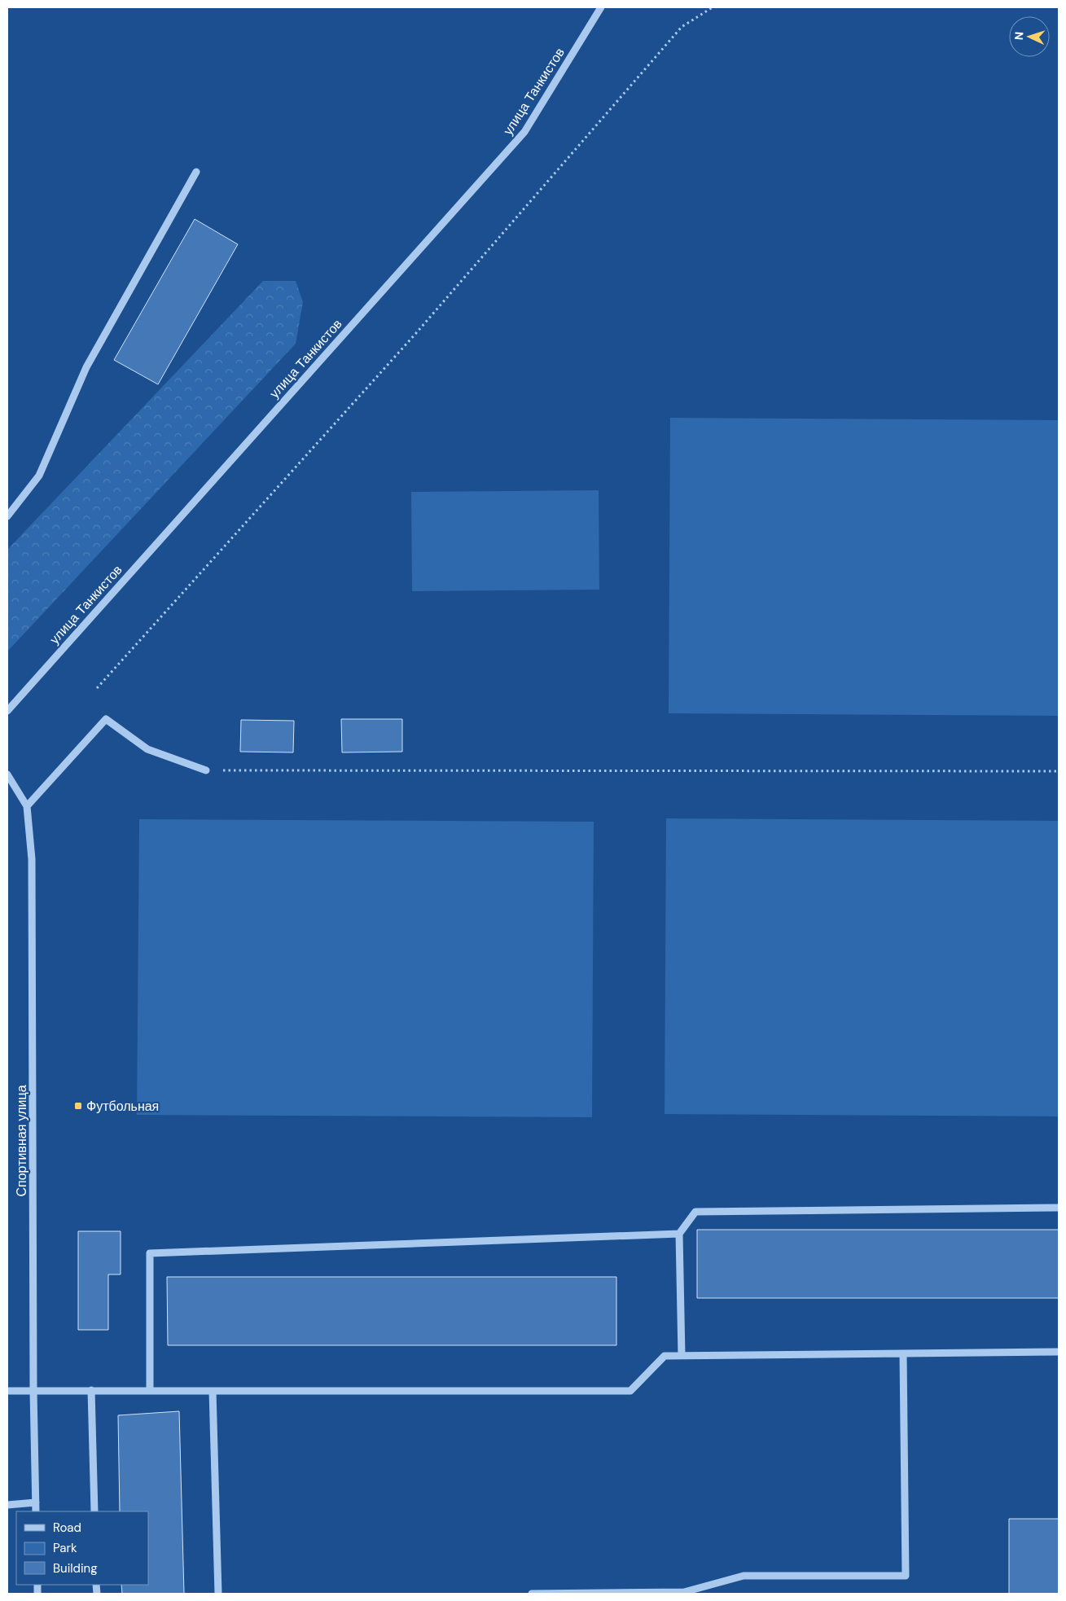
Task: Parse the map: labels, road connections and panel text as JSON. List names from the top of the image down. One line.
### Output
{"streets":{"street":["улица Танкистов","Спортивная улица"]},"places":{"transit":["Футбольная"]},"legend":["Road","Park","Building"],"north":"left"}
